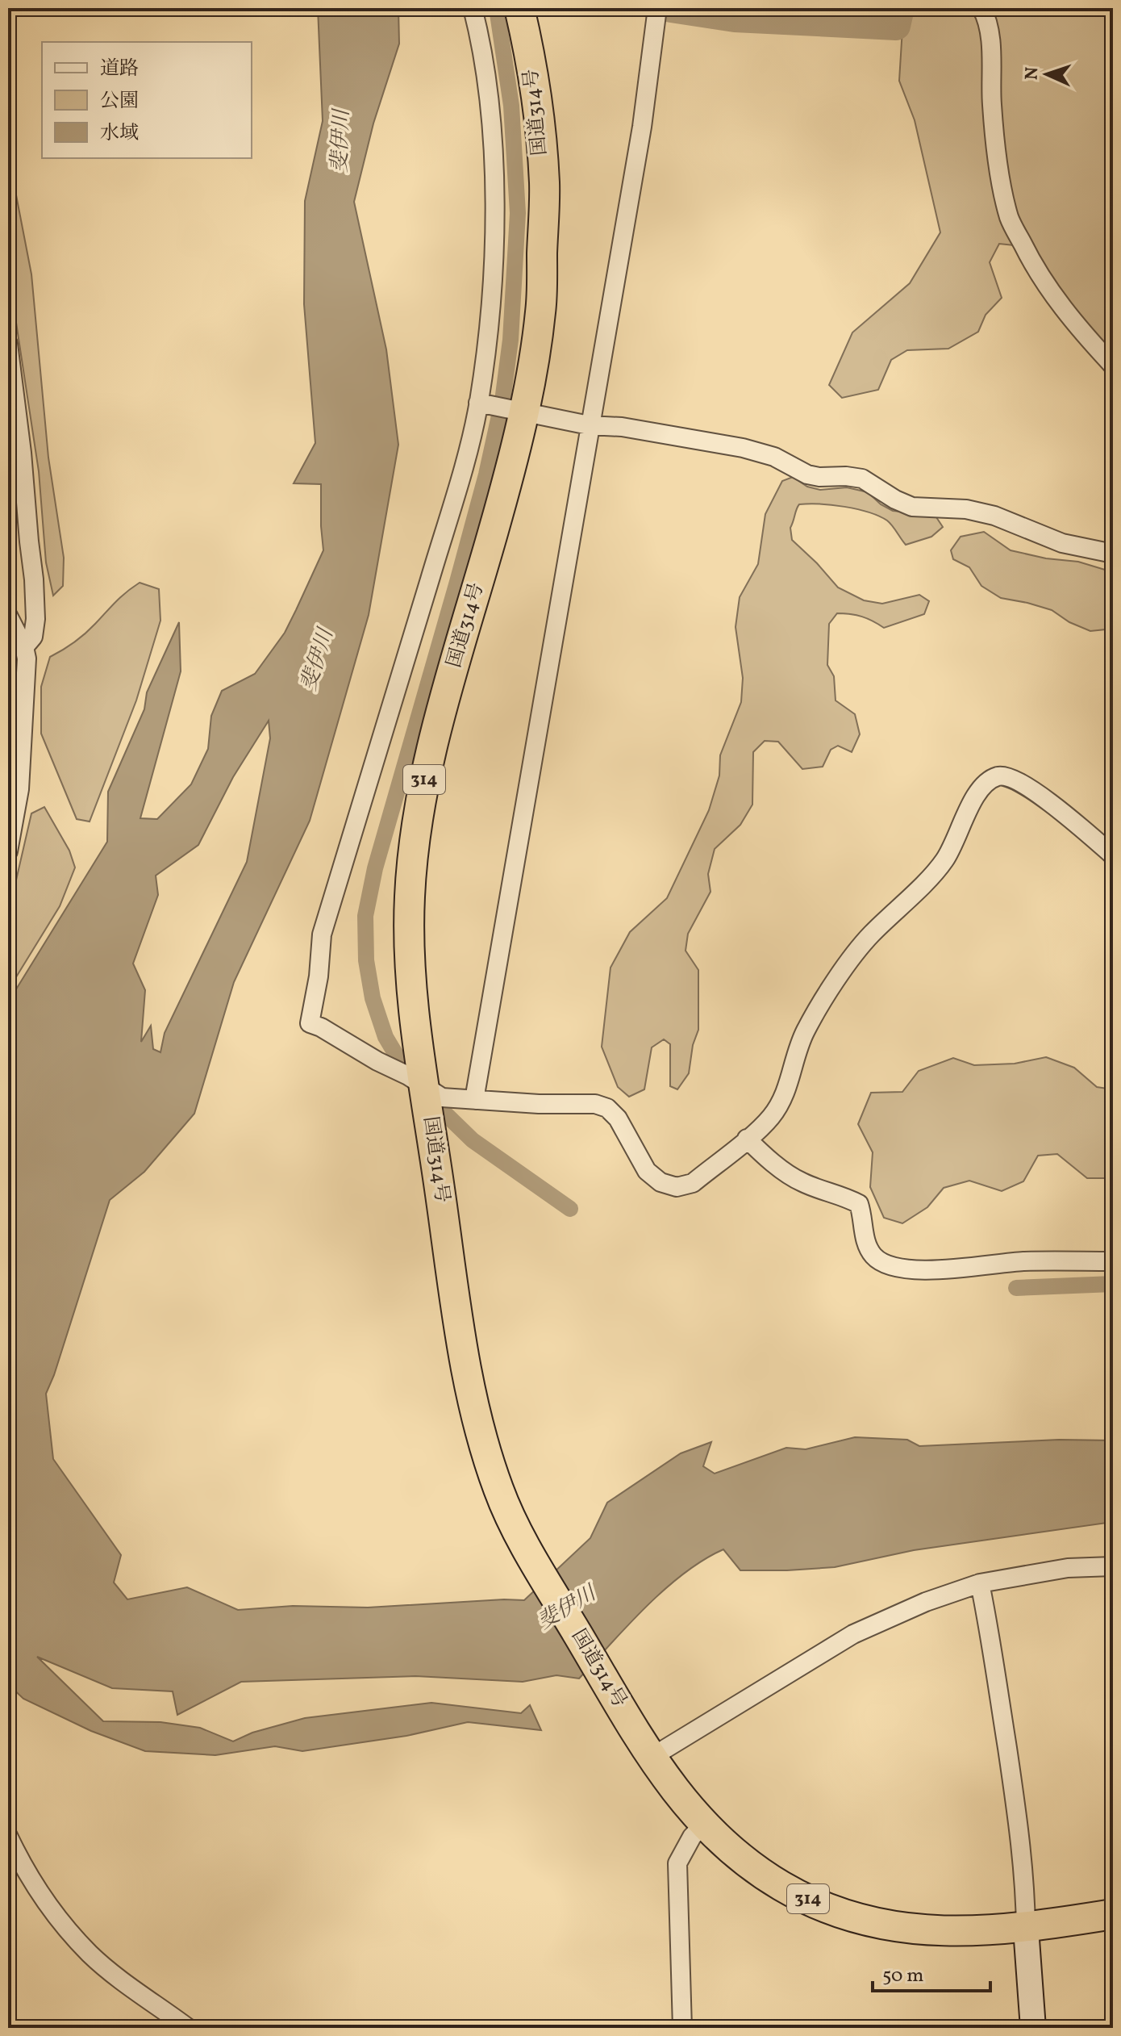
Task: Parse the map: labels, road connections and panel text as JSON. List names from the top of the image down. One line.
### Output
{"streets":{"highway":["国道314号","314"]},"water":["斐伊川"],"legend":["道路","公園","水域"],"scale_bar":"50 m","north":"left"}
